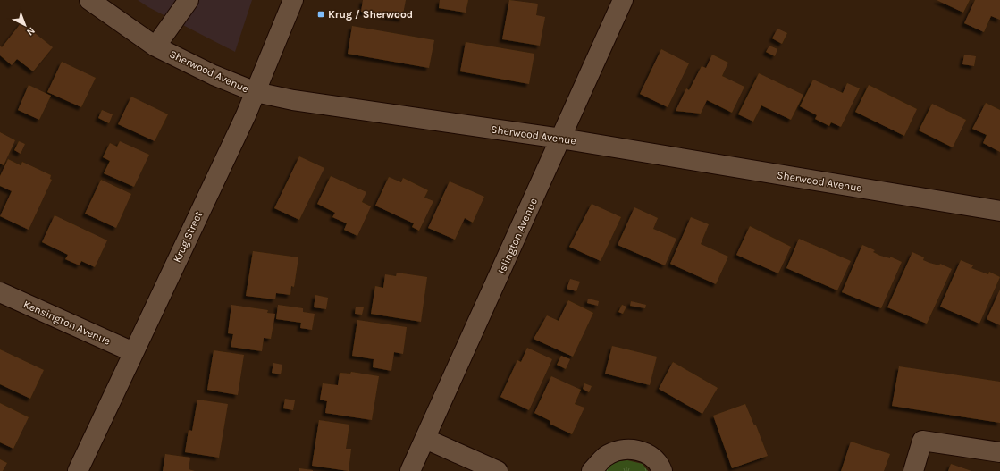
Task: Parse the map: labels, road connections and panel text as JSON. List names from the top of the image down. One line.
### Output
{"streets":{"street":["Sherwood Avenue","Islington Avenue","Krug Street","Kensington Avenue"]},"crossings":[["Sherwood Avenue","Islington Avenue"],["Sherwood Avenue","Krug Street"],["Krug Street","Kensington Avenue"]],"places":{"transit":["Krug / Sherwood"]},"north":"bottom right"}
